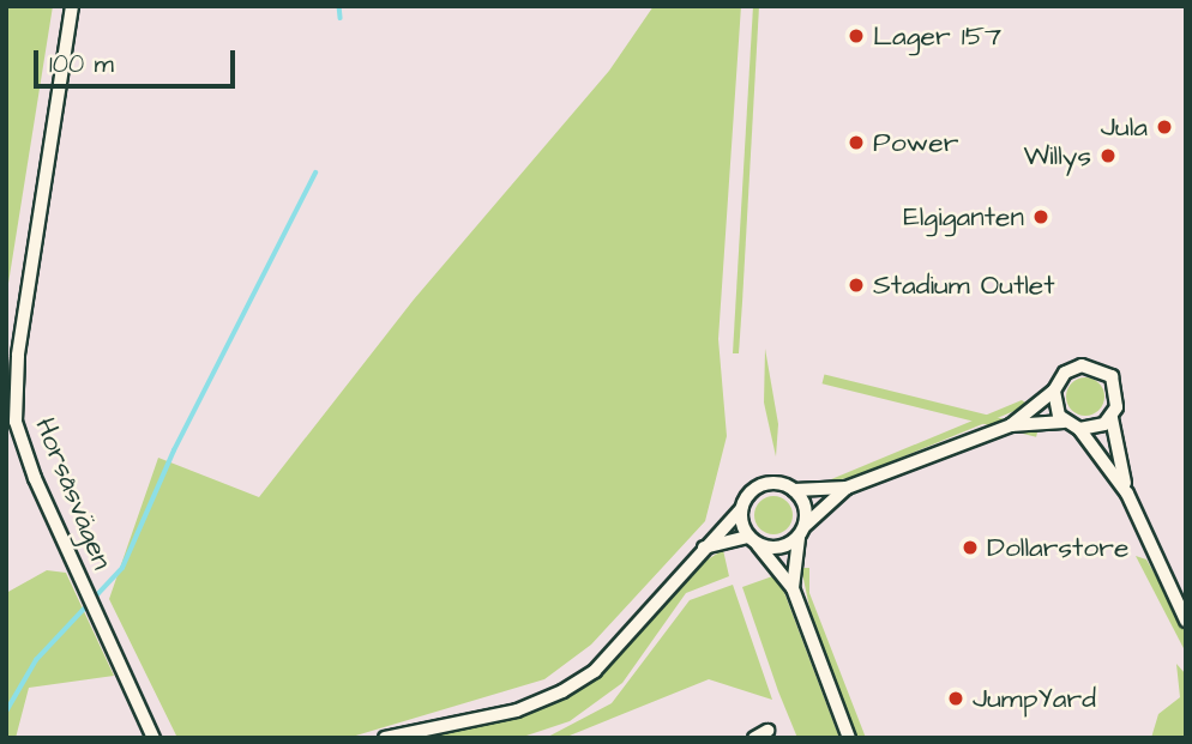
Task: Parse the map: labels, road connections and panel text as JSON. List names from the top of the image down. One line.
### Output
{"streets":{"street":["Horsåsvägen"]},"places":["Lager 157","Jula","Power","Willys","Elgiganten","Stadium Outlet","Dollarstore","JumpYard"],"scale_bar":"100 m"}
